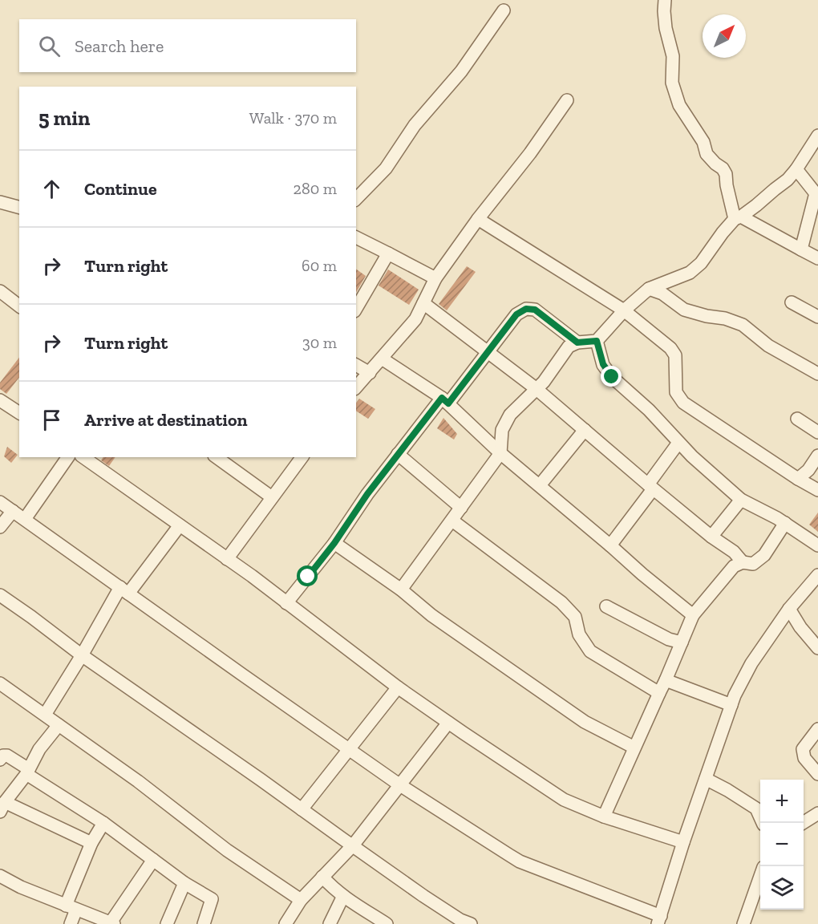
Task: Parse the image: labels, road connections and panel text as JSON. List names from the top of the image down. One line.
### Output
{"north":"top right","page":{"search":"Search here","heading":["5 min","Walk · 370 m"],"list":[["Continue","280 m"],["Turn right","60 m"],["Turn right","30 m"],"Arrive at destination"],"map_buttons":["+","−"]}}
